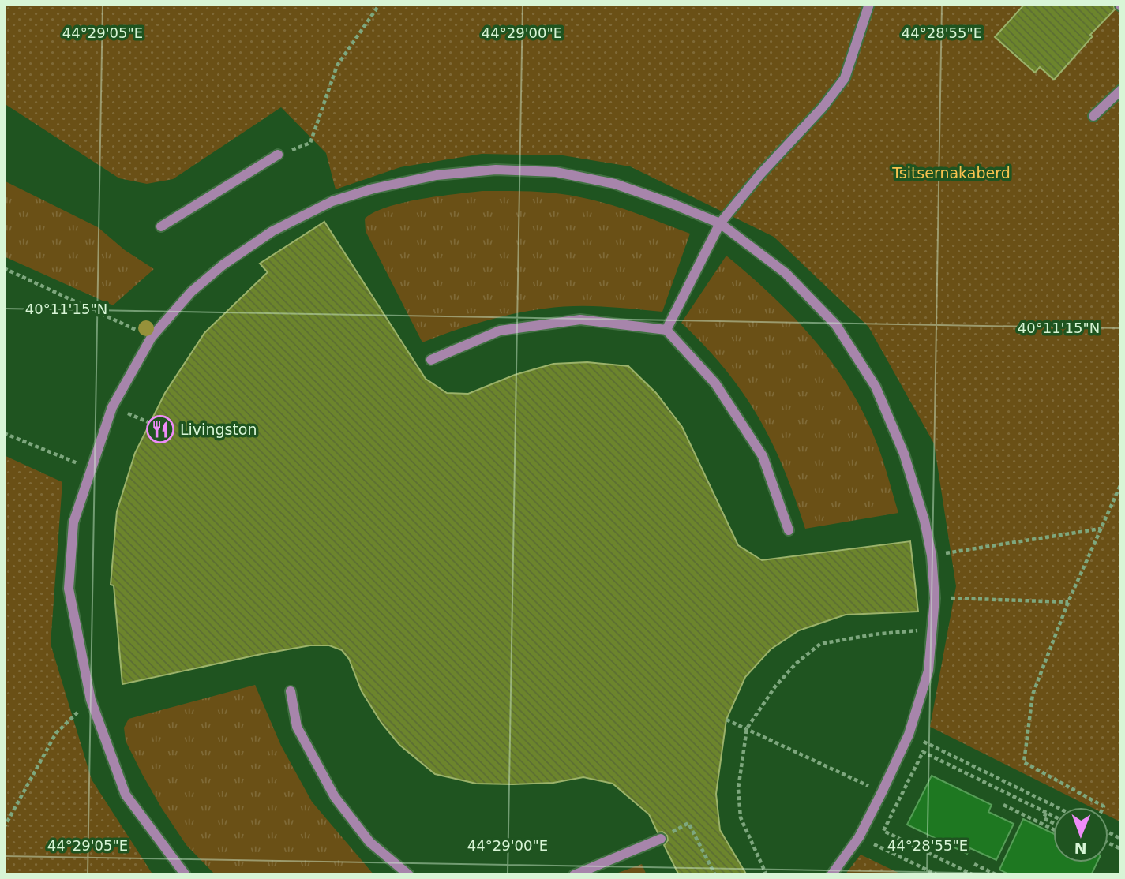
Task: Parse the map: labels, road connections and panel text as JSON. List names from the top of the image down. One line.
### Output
{"parks":["Tsitsernakaberd"],"places":{"restaurant":["Livingston"]},"north":"bottom","coordinates":["44°29'05\"E","44°29'00\"E","44°28'55\"E","40°11'15\"N"]}
